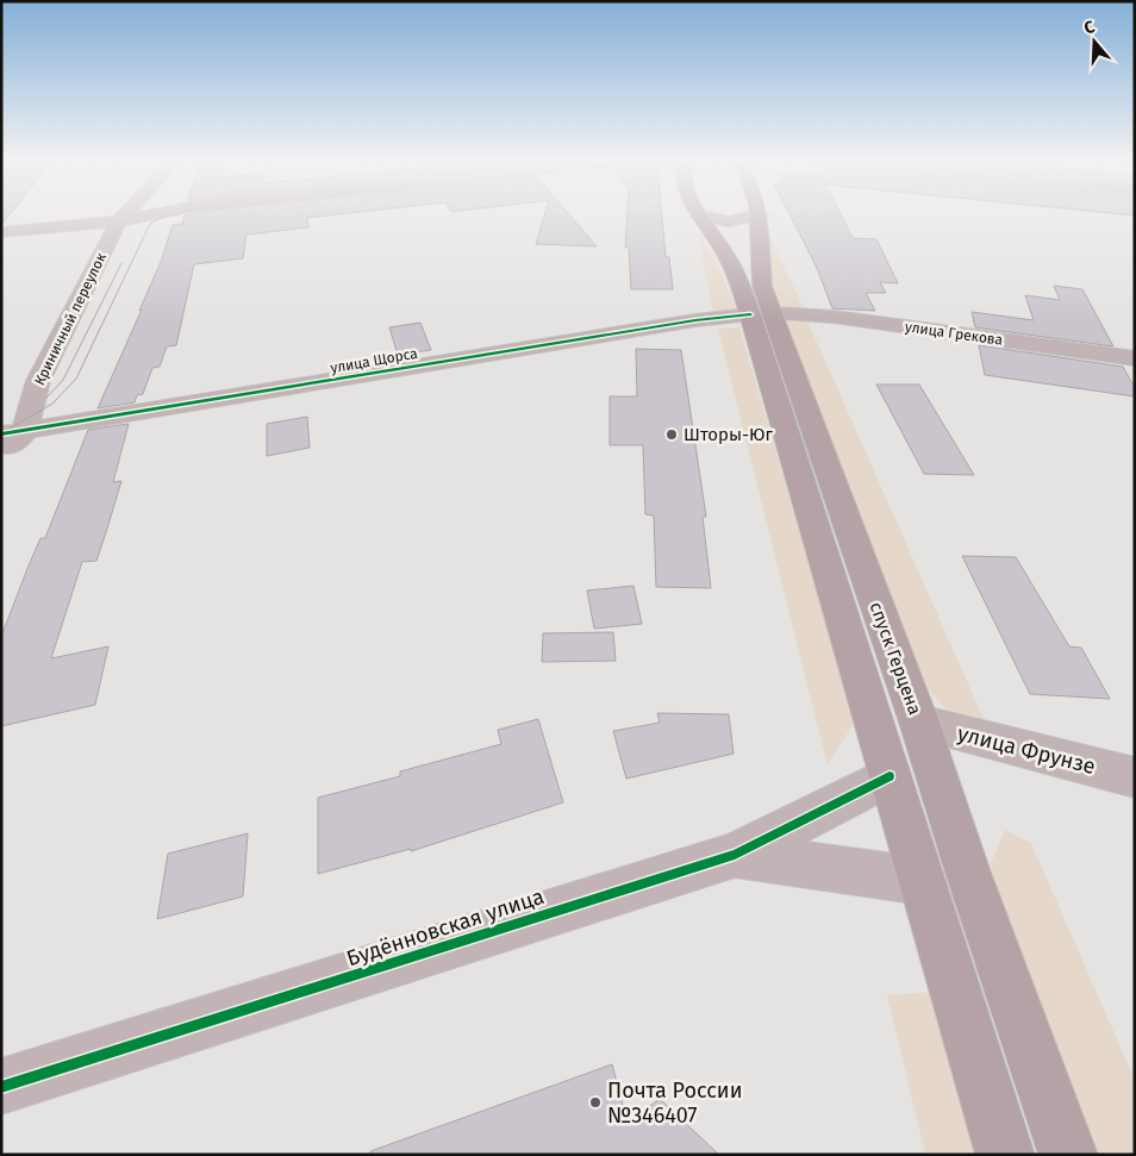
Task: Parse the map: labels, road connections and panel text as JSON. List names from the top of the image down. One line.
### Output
{"streets":{"main road":["спуск Герцена"],"street":["Криничный переулок","улица Грекова","улица Щорса","улица Фрунзе","Будённовская улица"]},"crossings":[["Криничный переулок","улица Щорса"],["улица Грекова","улица Щорса"],["улица Грекова","спуск Герцена"],["улица Щорса","спуск Герцена"],["спуск Герцена","улица Фрунзе"],["спуск Герцена","Будённовская улица"]],"places":["Шторы-Юг","Почта России №346407"],"north":"top"}
